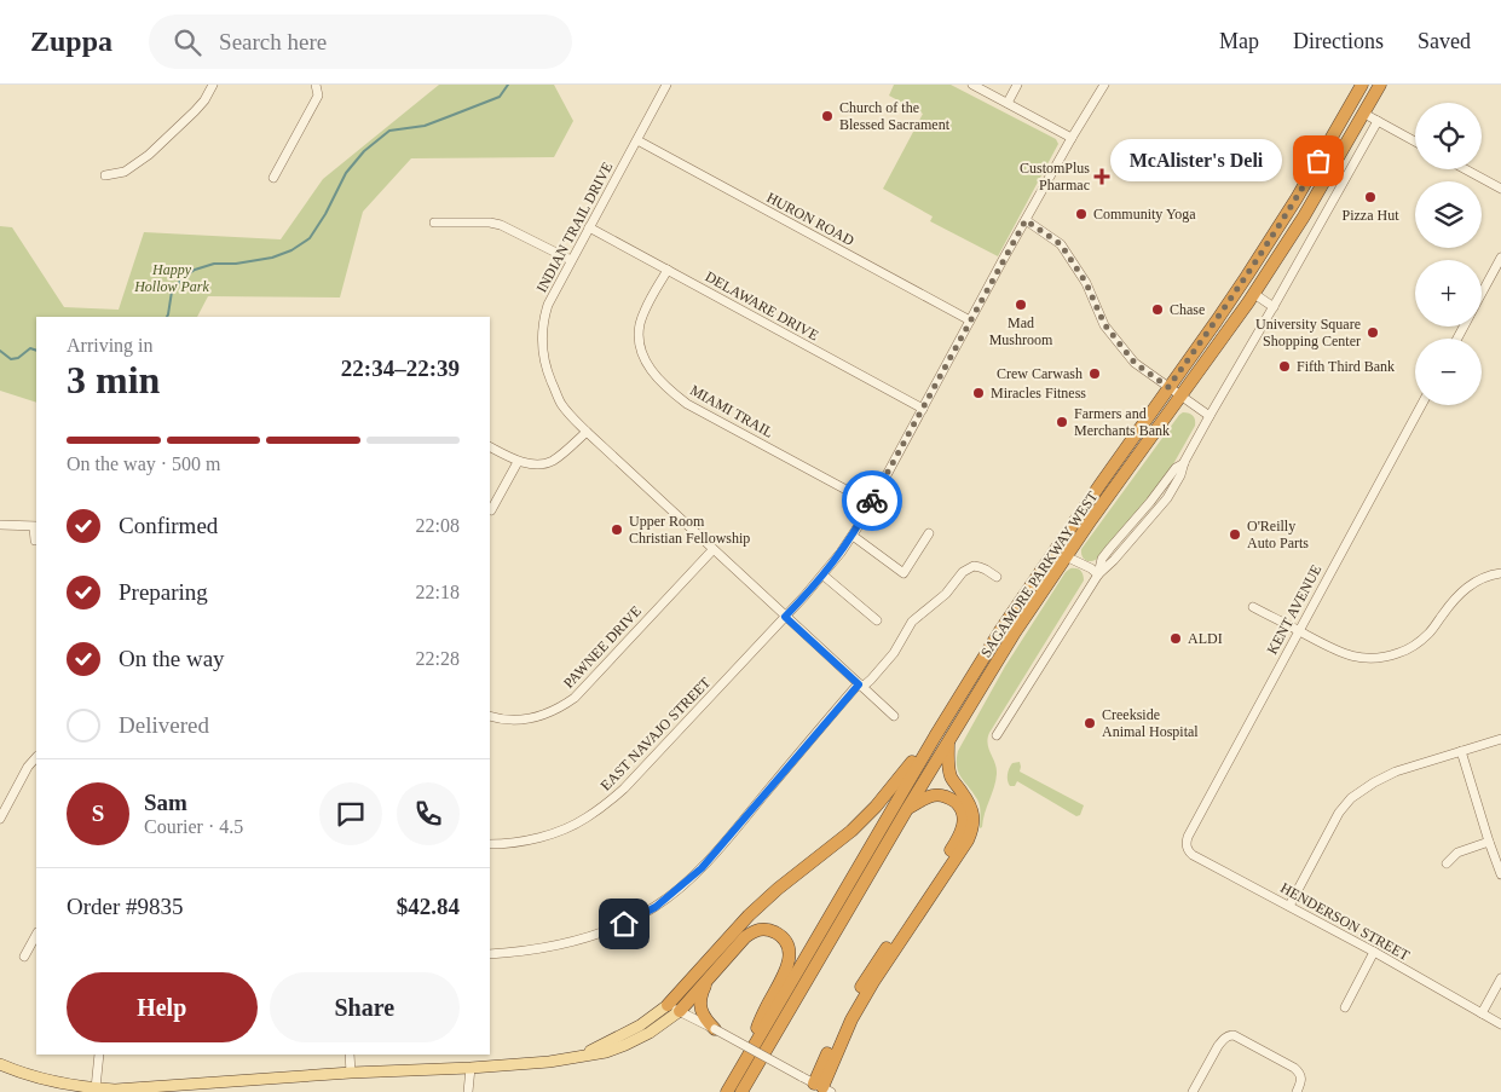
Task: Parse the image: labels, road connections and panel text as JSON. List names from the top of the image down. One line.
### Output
{"streets":{"highway":["SAGAMORE PARKWAY WEST"],"street":["HURON ROAD","INDIAN TRAIL DRIVE","DELAWARE DRIVE","MIAMI TRAIL","KENT AVENUE","PAWNEE DRIVE","EAST NAVAJO STREET","HENDERSON STREET"]},"crossings":[["HURON ROAD","INDIAN TRAIL DRIVE"],["HURON ROAD","EAST NAVAJO STREET"],["INDIAN TRAIL DRIVE","DELAWARE DRIVE"],["INDIAN TRAIL DRIVE","PAWNEE DRIVE"],["INDIAN TRAIL DRIVE","EAST NAVAJO STREET"],["DELAWARE DRIVE","MIAMI TRAIL"],["DELAWARE DRIVE","EAST NAVAJO STREET"],["MIAMI TRAIL","EAST NAVAJO STREET"],["KENT AVENUE","HENDERSON STREET"]],"parks":["Happy Hollow Park"],"places":{"other":["Church of the Blessed Sacrament","McAlister's Deli","Pizza Hut","Community Yoga","Mad Mushroom","Chase","University Square Shopping Center","Fifth Third Bank","Crew Carwash","Miracles Fitness","Farmers and Merchants Bank","Upper Room Christian Fellowship","O'Reilly Auto Parts","ALDI","Creekside Animal Hospital"],"health":["CustomPlus Pharmac"]},"page":{"header":"Zuppa","search":"Search here","nav":["Map","Directions","Saved"],"map_buttons":["+","−"],"bubble":"McAlister's Deli","heading":["3 min","Arriving in","22:34–22:39"],"panel":["Sam","Courier · 4.5","Order #9835","$42.84"],"bar":"On the way · 500 m","list":[["Confirmed","22:08"],["Preparing","22:18"],["On the way","22:28"],"Delivered"],"round":"S","buttons":["Help","Share"]}}
